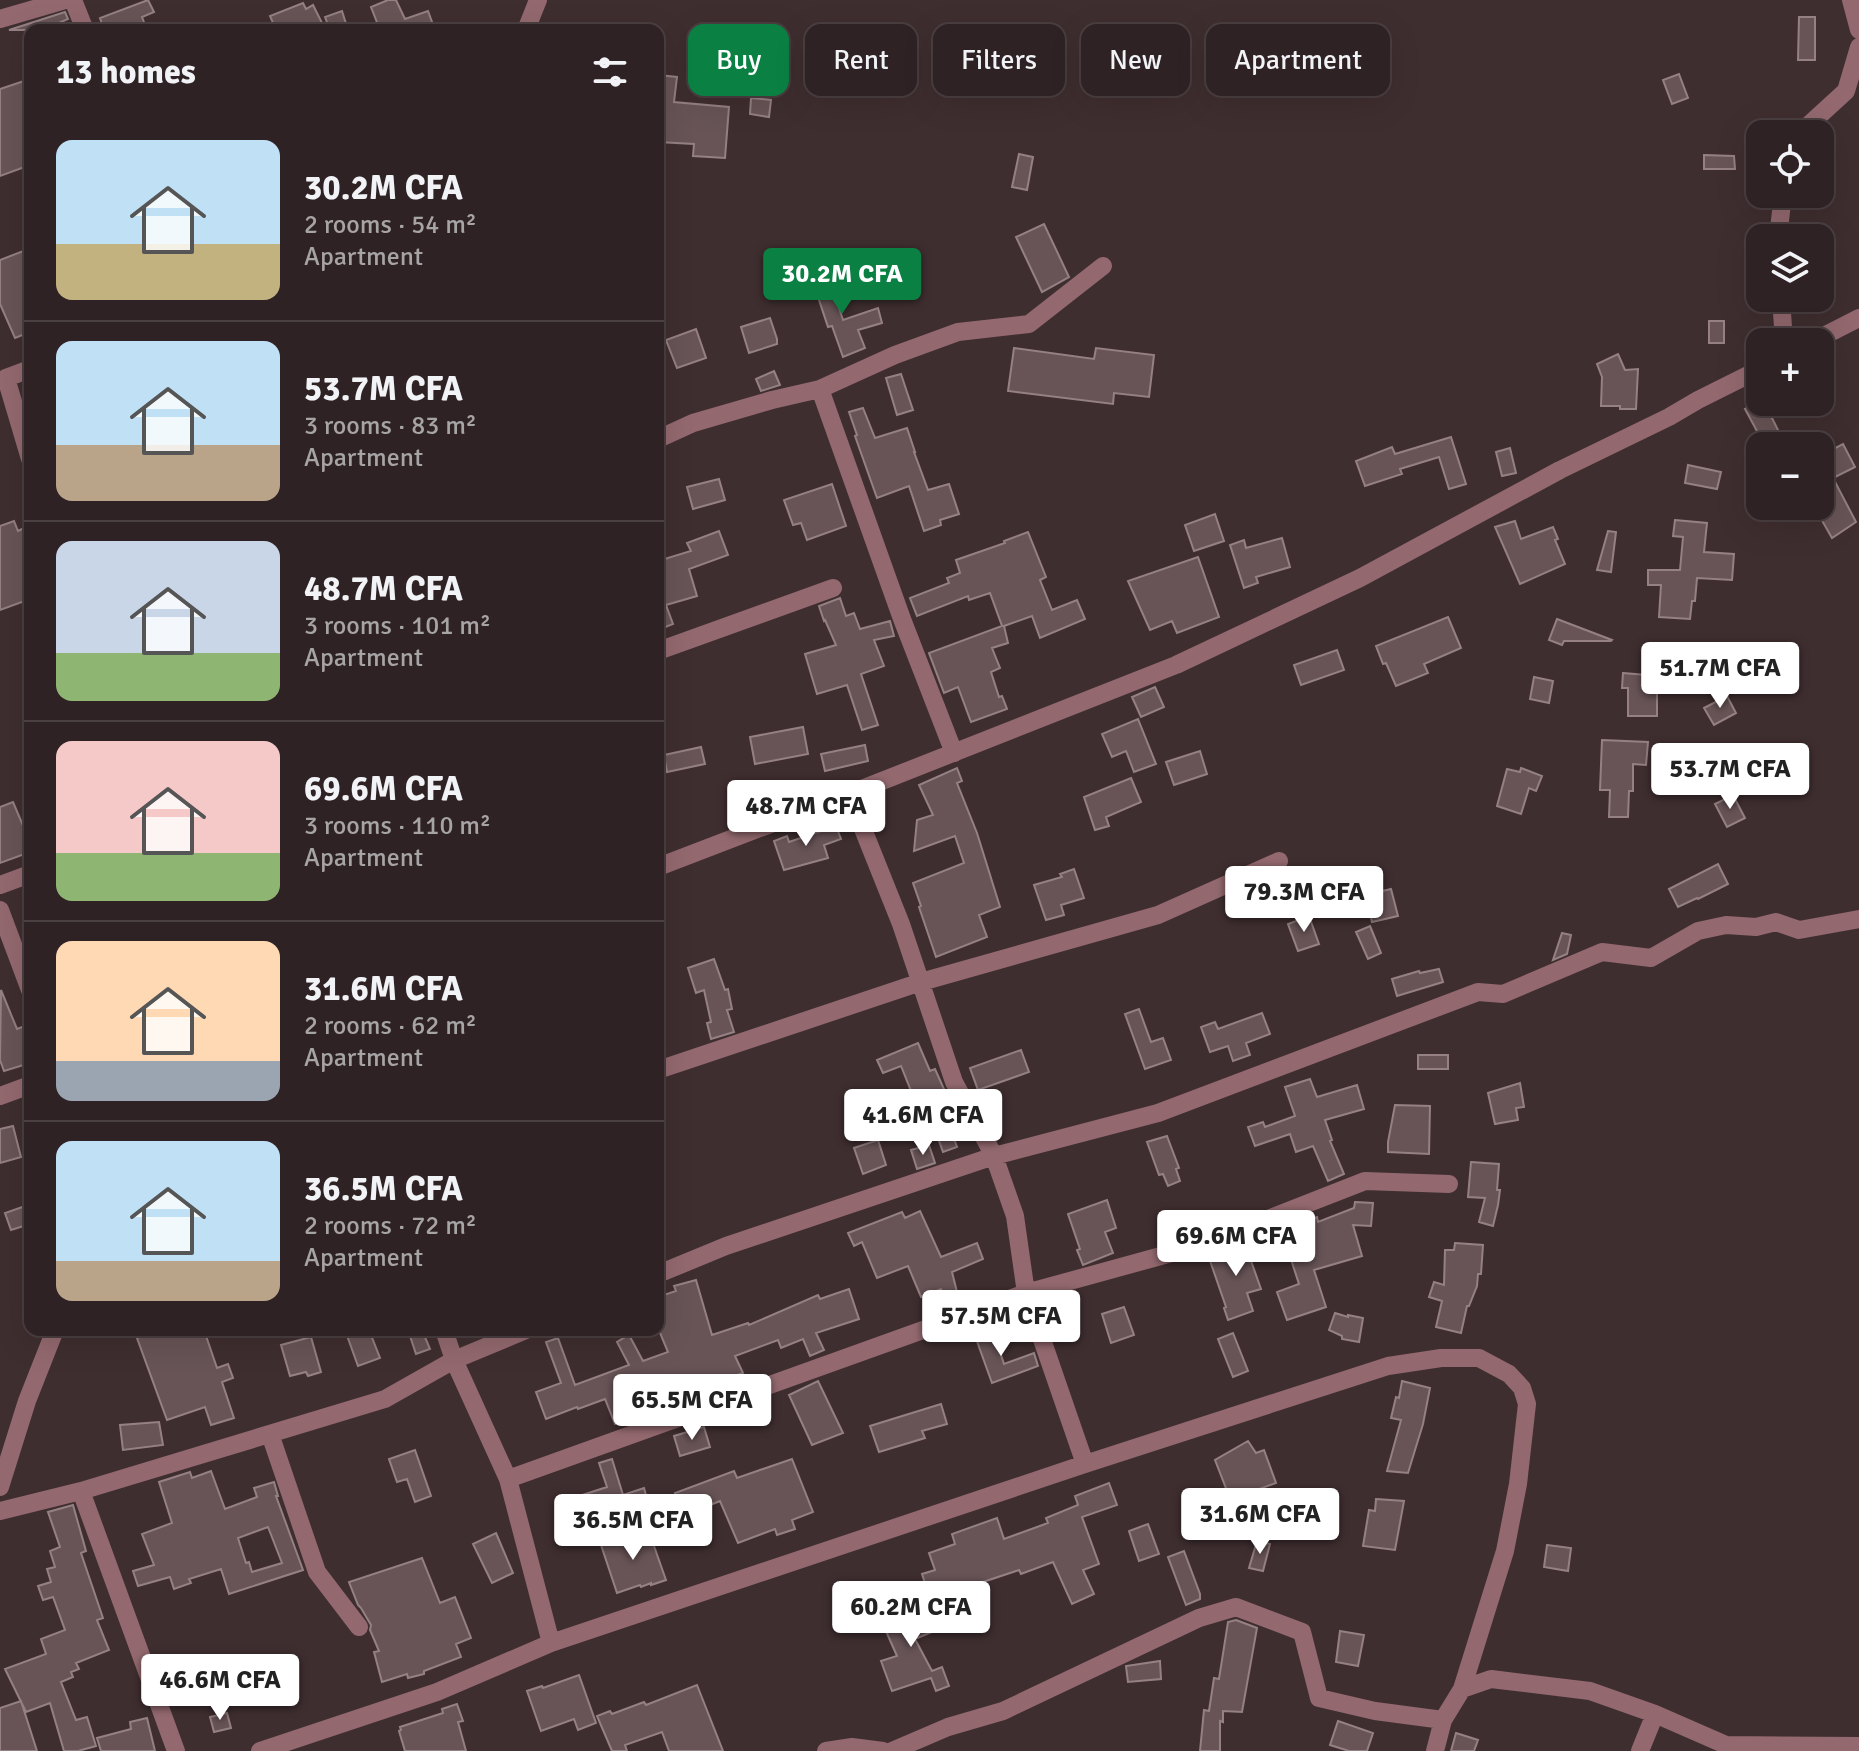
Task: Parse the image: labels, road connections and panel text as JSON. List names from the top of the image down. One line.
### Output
{"page":{"chip":["Buy","Rent","Filters","New","Apartment"],"heading":"13 homes","map_buttons":["+","−"],"list":[{"name":"30.2M CFA","note":"2 rooms · 54 m² · Apartment"},{"name":"53.7M CFA","note":"3 rooms · 83 m² · Apartment"},{"name":"48.7M CFA","note":"3 rooms · 101 m² · Apartment"},{"name":"69.6M CFA","note":"3 rooms · 110 m² · Apartment"},{"name":"31.6M CFA","note":"2 rooms · 62 m² · Apartment"},{"name":"36.5M CFA","note":"2 rooms · 72 m² · Apartment"}],"price":["30.2M CFA","51.7M CFA","53.7M CFA","48.7M CFA","79.3M CFA","41.6M CFA","69.6M CFA","57.5M CFA","65.5M CFA","31.6M CFA","36.5M CFA","60.2M CFA","46.6M CFA"]}}
